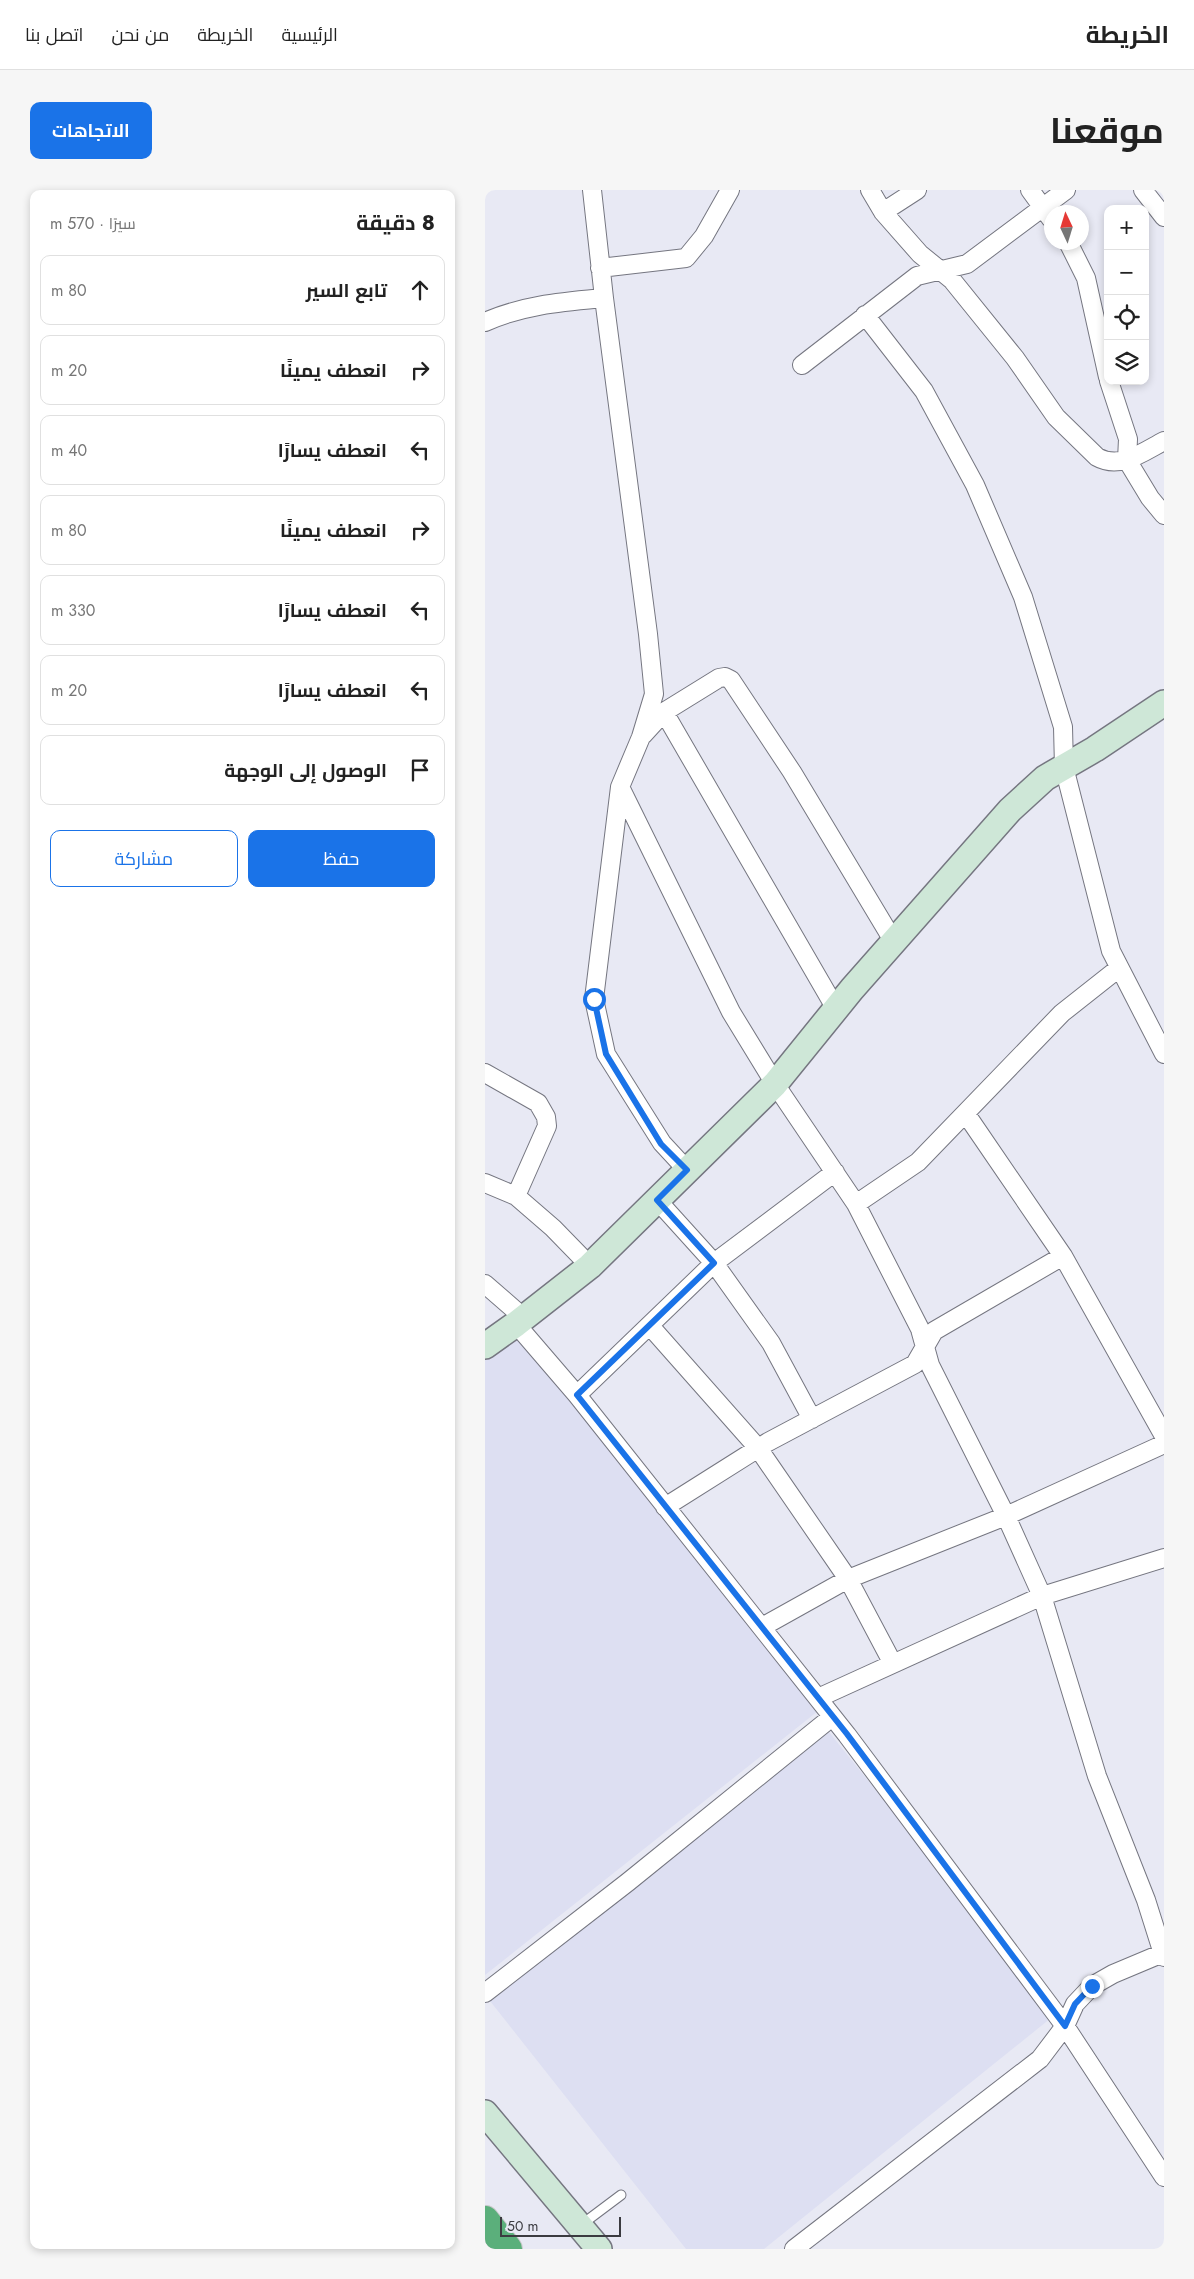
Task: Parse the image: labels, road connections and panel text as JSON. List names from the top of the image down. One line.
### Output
{"scale_bar":"50 m","north":"top","page":{"header":"الخريطة","nav":["الرئيسية","الخريطة","من نحن","اتصل بنا"],"title":"موقعنا","buttons":["الاتجاهات",["حفظ","مشاركة"]],"heading":["8 دقيقة","سيرًا · 570 m"],"map_buttons":["+","−"],"list":[["تابع السير","80 m"],["انعطف يمينًا","20 m"],["انعطف يسارًا","40 m"],["انعطف يمينًا","80 m"],["انعطف يسارًا","330 m"],["انعطف يسارًا","20 m"],"الوصول إلى الوجهة"],"scale":"50 m"}}
